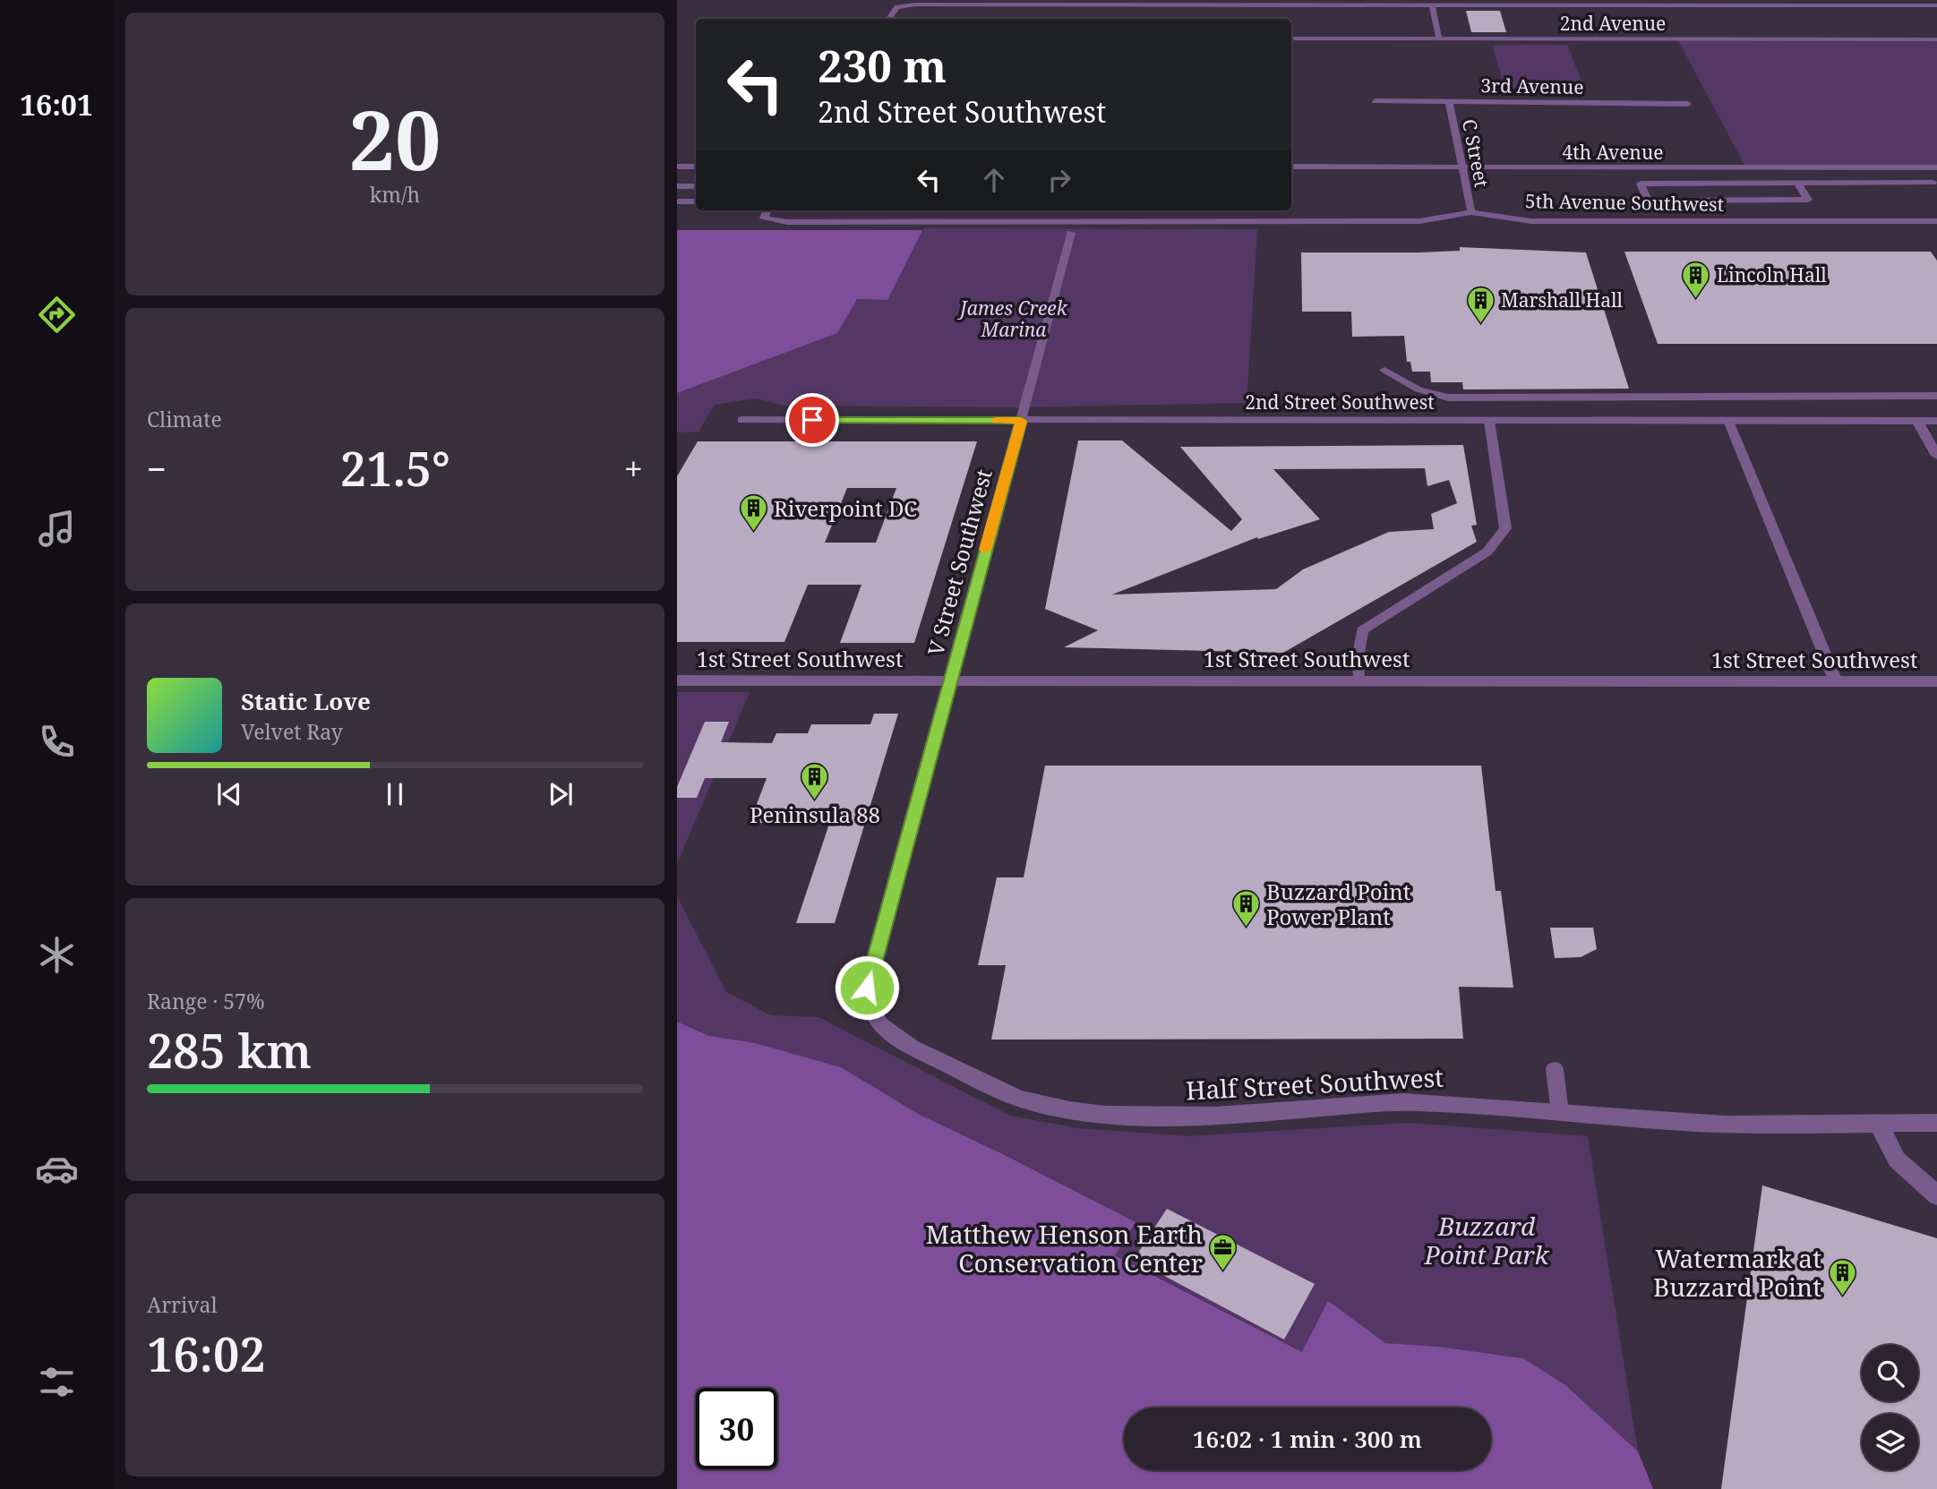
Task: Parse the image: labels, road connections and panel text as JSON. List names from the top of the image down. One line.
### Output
{"streets":{"street":["2nd Street Southwest","V Street Southwest","1st Street Southwest","Half Street Southwest"],"lane":["2nd Avenue","3rd Avenue","4th Avenue","C Street","5th Avenue Southwest"]},"crossings":[["3rd Avenue","C Street"],["4th Avenue","C Street"],["C Street","5th Avenue Southwest"],["2nd Street Southwest","V Street Southwest"],["V Street Southwest","1st Street Southwest"],["V Street Southwest","Half Street Southwest"]],"parks":["James Creek Marina","Buzzard Point Park"],"places":{"building":["Lincoln Hall","Marshall Hall","Riverpoint DC","Peninsula 88","Buzzard Point Power Plant","Watermark at Buzzard Point"],"office":["Matthew Henson Earth Conservation Center"]},"page":{"tabs":"16:01","tile":[["20","km/h"],"Climate",["Range · 57%","285 km"],["Arrival","16:02"]],"turn":["230 m","2nd Street Southwest"],"heat":["−","21.5°","+"],"song":["Static Love","Velvet Ray"],"limit":"30","trip":"16:02 · 1 min · 300 m"}}
